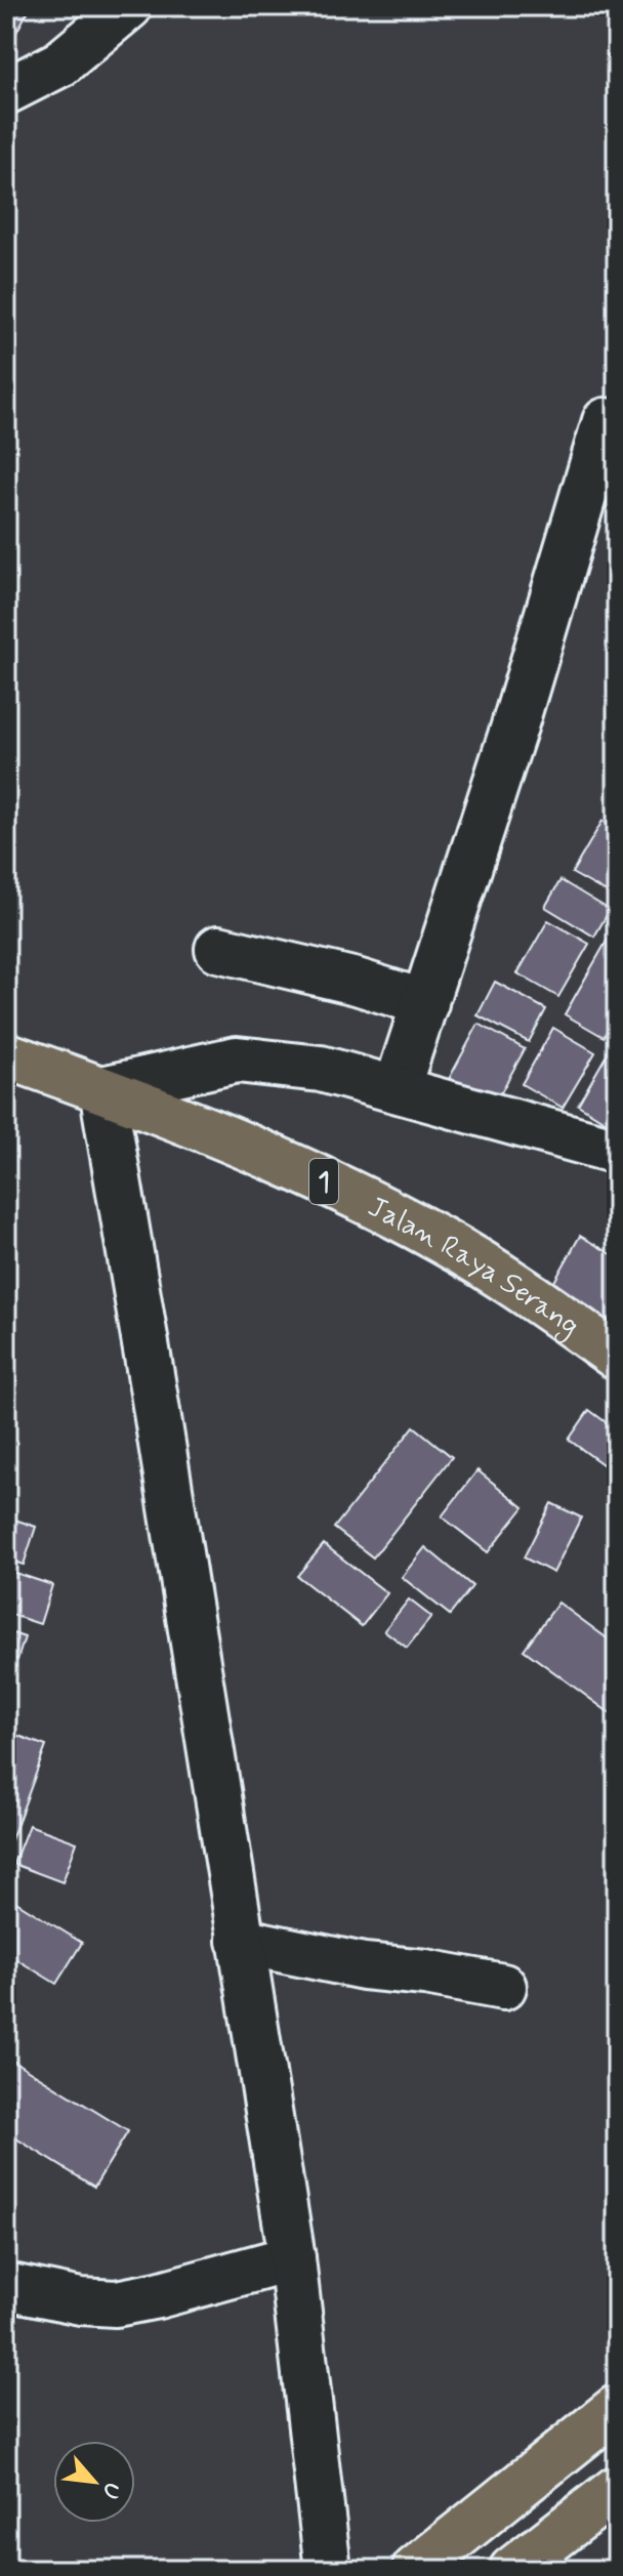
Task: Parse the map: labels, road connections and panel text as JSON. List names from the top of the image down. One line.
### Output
{"streets":{"highway":["1","Jalan Raya Serang"]},"north":"bottom right"}
